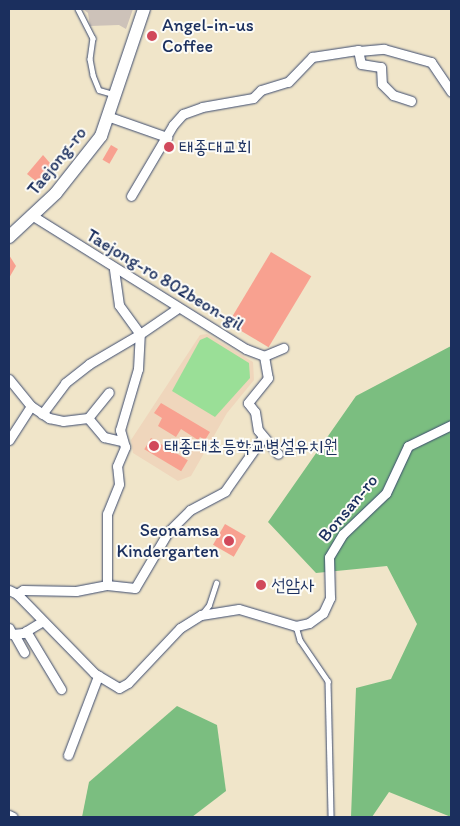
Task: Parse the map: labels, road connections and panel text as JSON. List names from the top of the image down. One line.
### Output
{"streets":{"main road":["Taejong-ro"],"street":["Taejong-ro 802beon-gil","Bonsan-ro"]},"crossings":[["Taejong-ro","Taejong-ro 802beon-gil"]],"places":["Angel-in-us Coffee","태종대교회","태종대초등학교병설유치원","Seonamsa Kindergarten","선암사"]}
